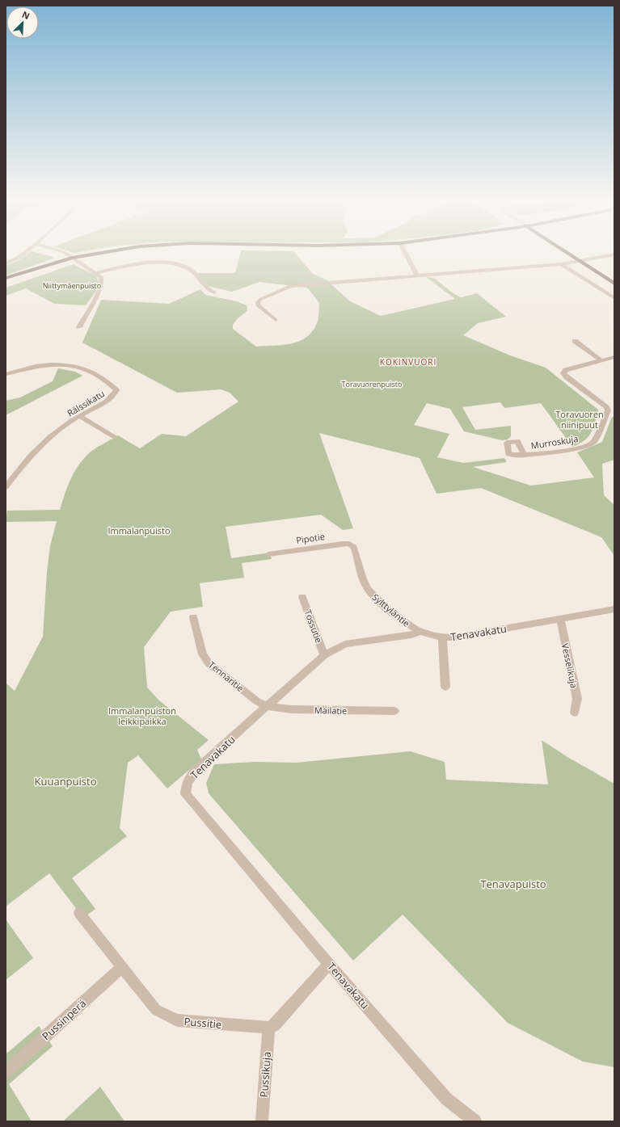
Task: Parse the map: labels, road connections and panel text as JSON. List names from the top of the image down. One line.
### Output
{"streets":{"street":["Rälssikatu","Murroskuja","Pipotie","Sylttyläntie","Tossutie","Tenavakatu","Vesselikuja","Tennaritie","Mailatie","Pussinperä","Pussitie","Pussikuja"]},"crossings":[["Pipotie","Sylttyläntie"],["Sylttyläntie","Tenavakatu"],["Tossutie","Tenavakatu"],["Tenavakatu","Vesselikuja"],["Tenavakatu","Tennaritie"],["Tenavakatu","Mailatie"],["Tennaritie","Mailatie"],["Pussinperä","Pussitie"],["Pussitie","Pussikuja"]],"districts":["KOKINVUORI"],"parks":["Niittymäenpuisto","Toravuorenpuisto","Toravuoren niinipuut","Immalanpuisto","Immalanpuiston leikkipaikka","Kuuanpuisto","Tenavapuisto"],"north":"top right"}
